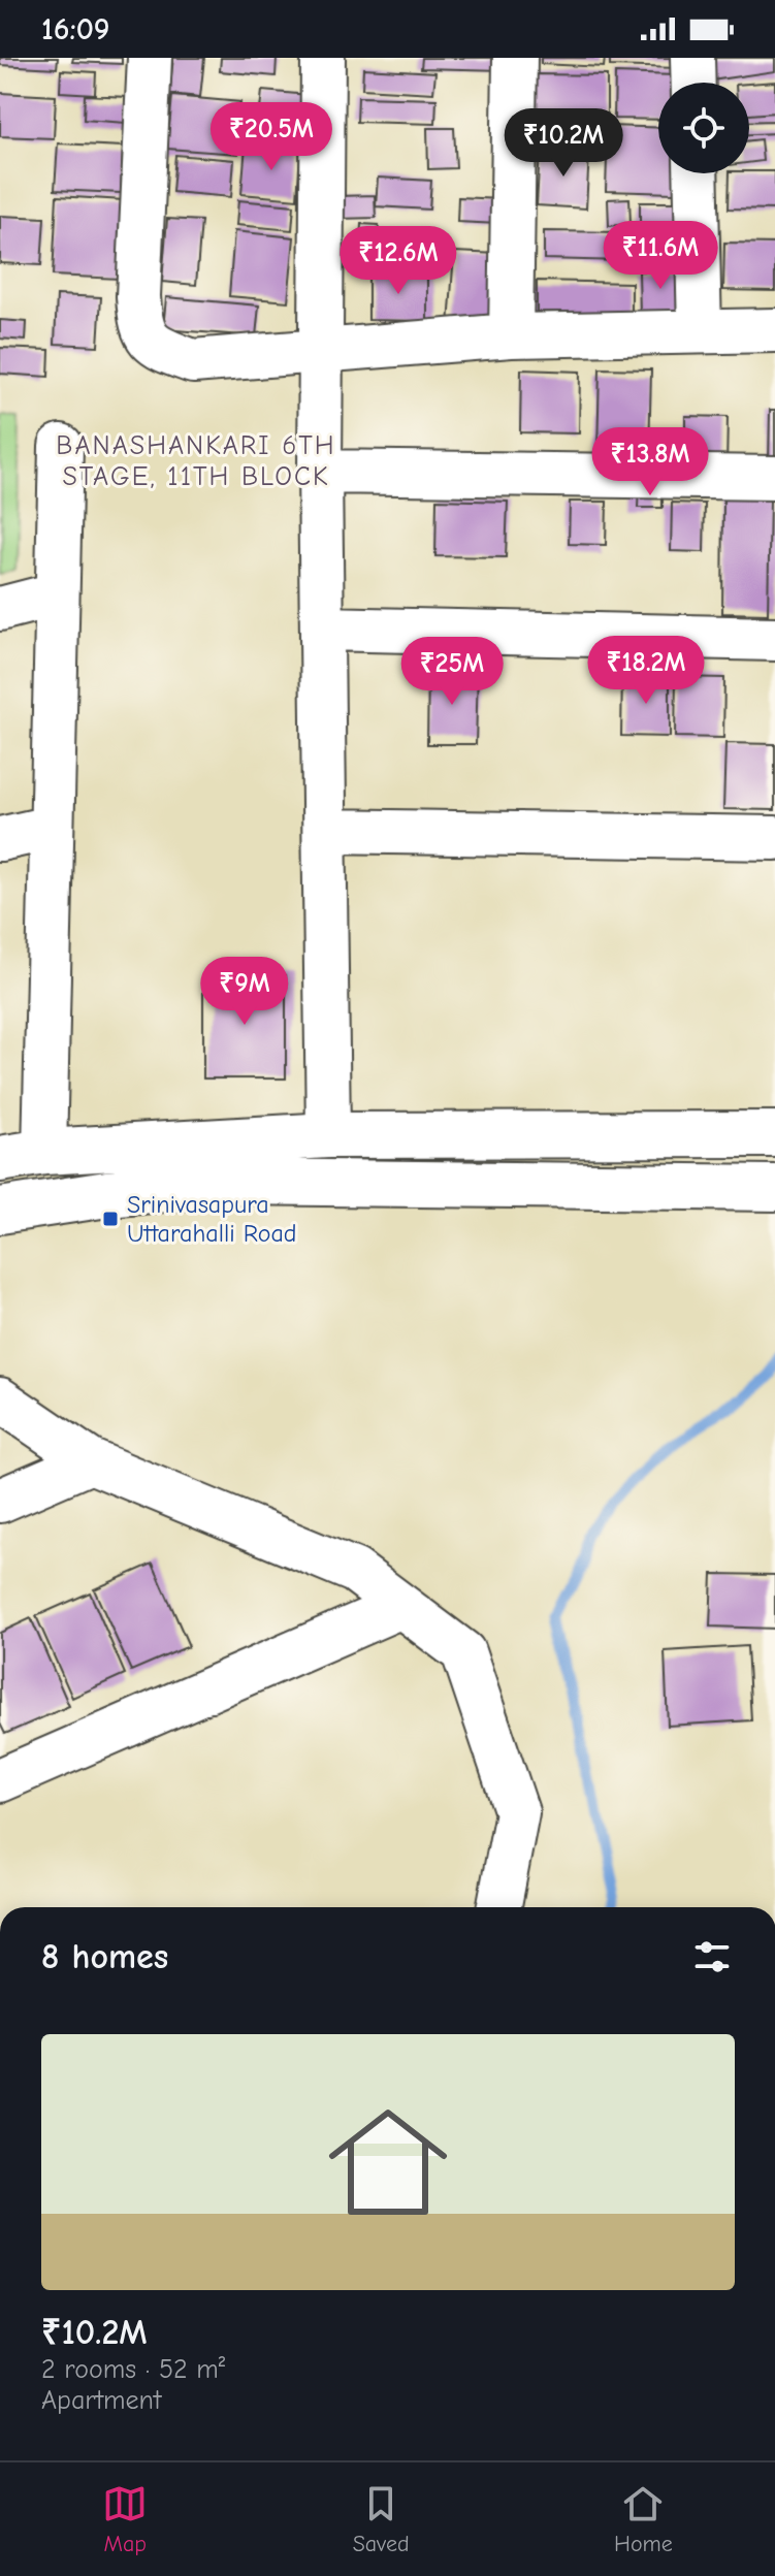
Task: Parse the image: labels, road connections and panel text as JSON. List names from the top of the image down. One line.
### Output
{"districts":["BANASHANKARI 6TH STAGE, 11TH BLOCK"],"places":{"transit":["Srinivasapura Uttarahalli Road"]},"page":{"status":"16:09","price":["₹20.5M","₹10.2M","₹11.6M","₹12.6M","₹13.8M","₹18.2M","₹25M","₹9M"],"heading":"8 homes","list":[{"name":"₹10.2M","note":"2 rooms · 52 m² · Apartment"}],"tabs":["Map","Saved","Home"]}}
